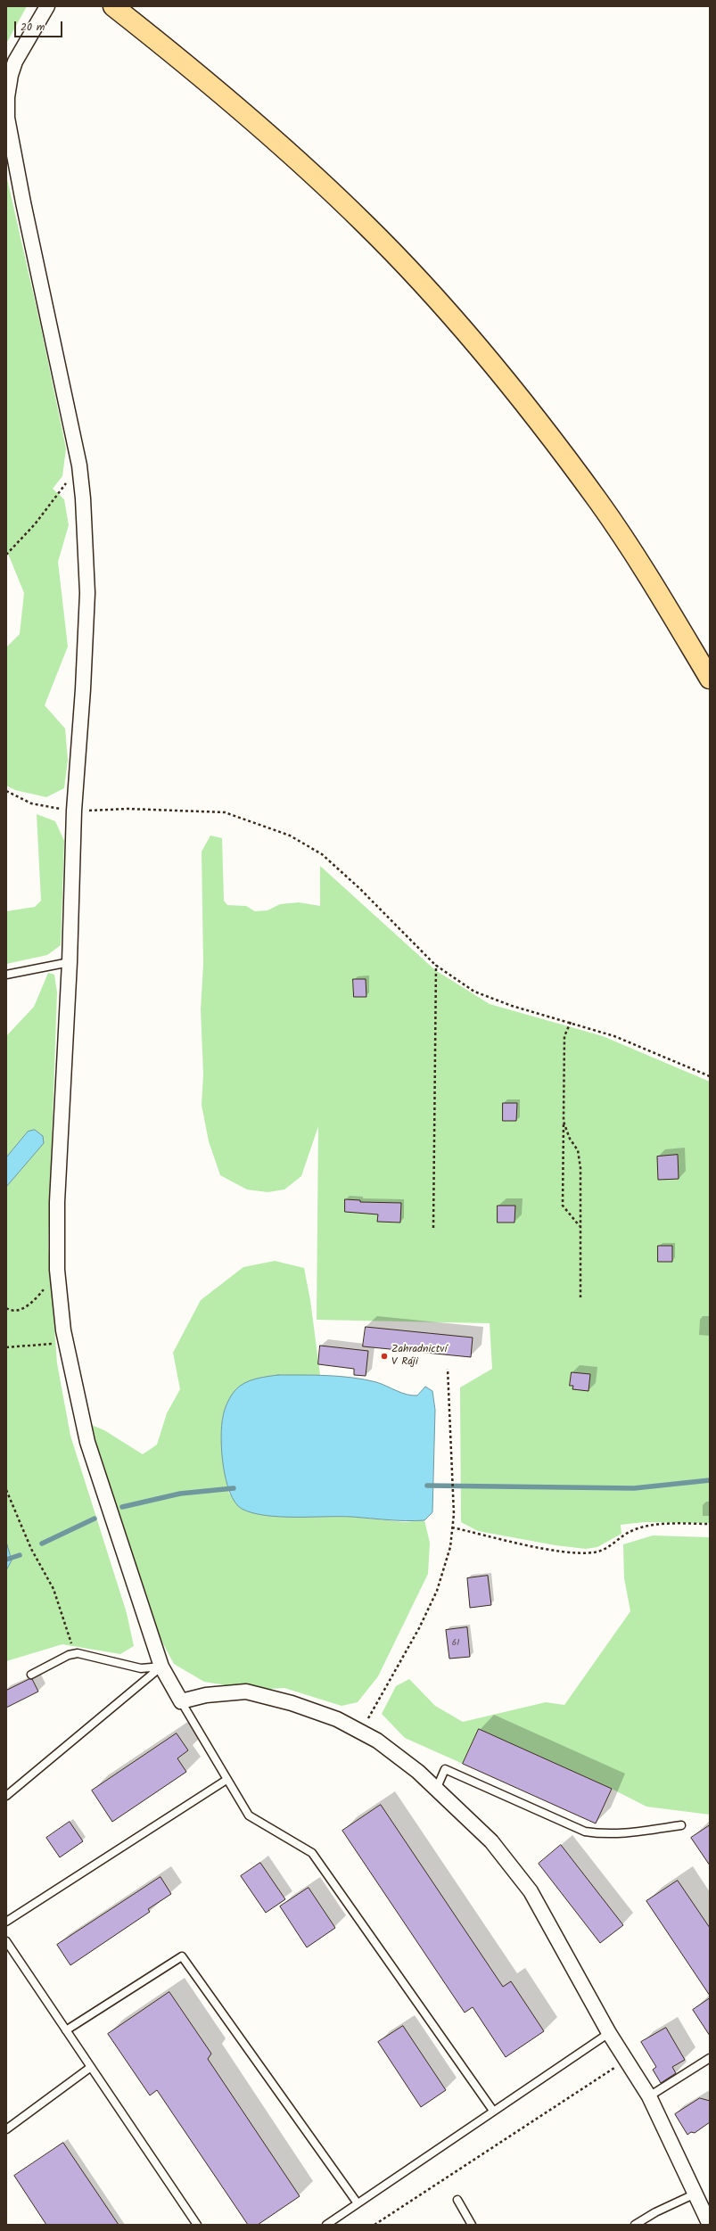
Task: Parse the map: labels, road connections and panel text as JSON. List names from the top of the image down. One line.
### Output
{"places":["Zahradnictví V Ráji"],"house_numbers":["61"],"scale_bar":"20 m"}
